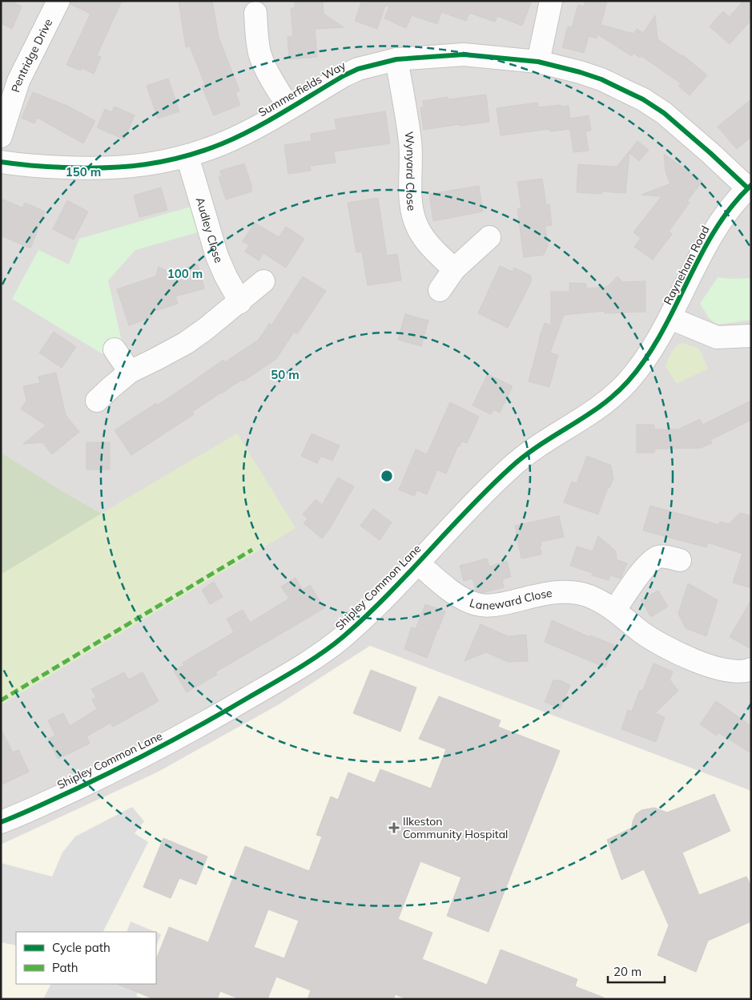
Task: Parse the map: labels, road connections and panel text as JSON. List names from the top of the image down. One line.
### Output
{"streets":{"street":["Pentridge Drive","Summerfields Way","Wynyard Close","Audley Close","Rayneham Road","Shipley Common Lane","Laneward Close"]},"crossings":[["Summerfields Way","Wynyard Close"],["Summerfields Way","Audley Close"],["Summerfields Way","Rayneham Road"],["Rayneham Road","Shipley Common Lane"],["Shipley Common Lane","Laneward Close"]],"places":{"health":["Ilkeston Community Hospital"]},"legend":["Cycle path","Path"],"scale_bar":"20 m","rings":["150 m","100 m","50 m"]}
